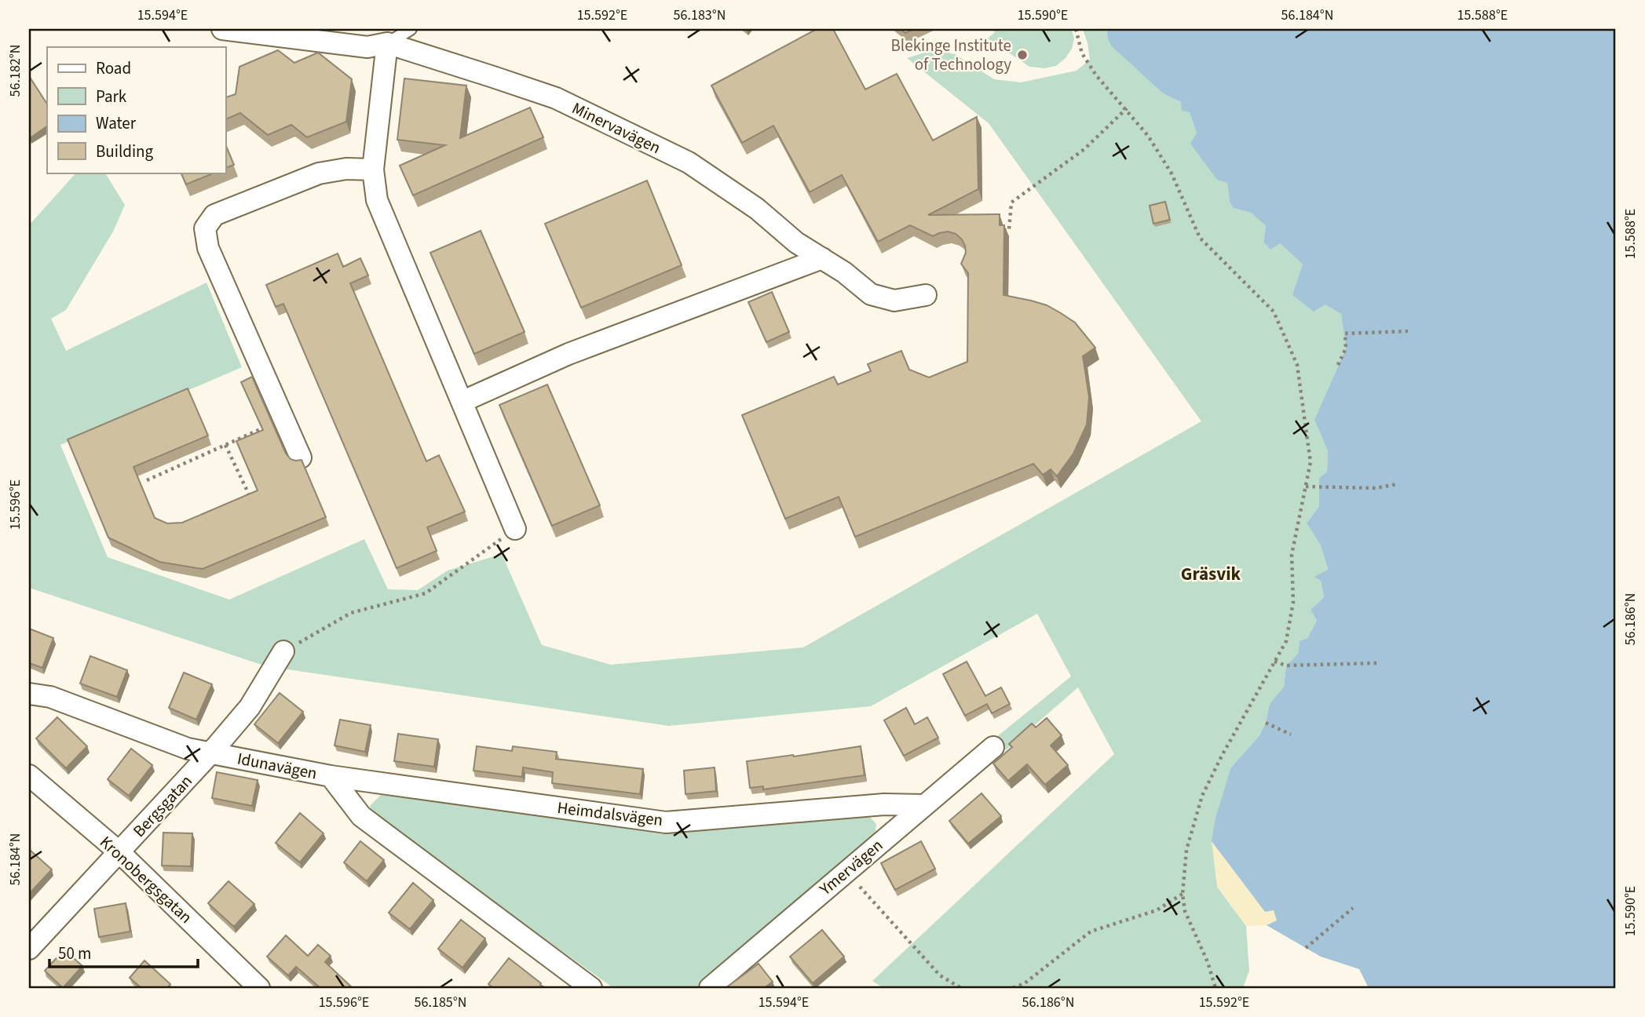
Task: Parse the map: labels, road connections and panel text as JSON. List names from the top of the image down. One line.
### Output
{"streets":{"street":["Minervavägen","Idunavägen","Bergsgatan","Heimdalsvägen","Ymervägen","Kronobergsgatan"]},"crossings":[["Idunavägen","Bergsgatan"],["Idunavägen","Heimdalsvägen"],["Bergsgatan","Kronobergsgatan"],["Heimdalsvägen","Ymervägen"]],"districts":["Gräsvik"],"places":["Blekinge Institute of Technology"],"legend":["Road","Park","Water","Building"],"scale_bar":"50 m","coordinates":["15.594°E","15.592°E","56.183°N","15.590°E","56.184°N","15.588°E","56.182°N","15.596°E","56.186°N","56.185°N"]}
